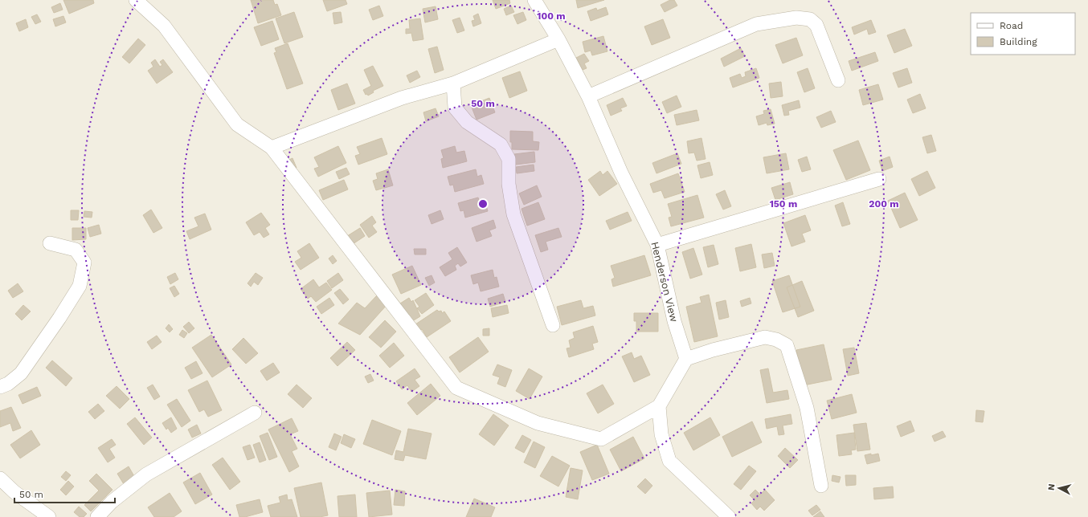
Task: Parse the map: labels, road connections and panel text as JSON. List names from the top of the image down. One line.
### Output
{"streets":{"street":["Henderson View"]},"legend":["Road","Building"],"scale_bar":"50 m","north":"left","rings":["100 m","50 m","150 m","200 m"]}
